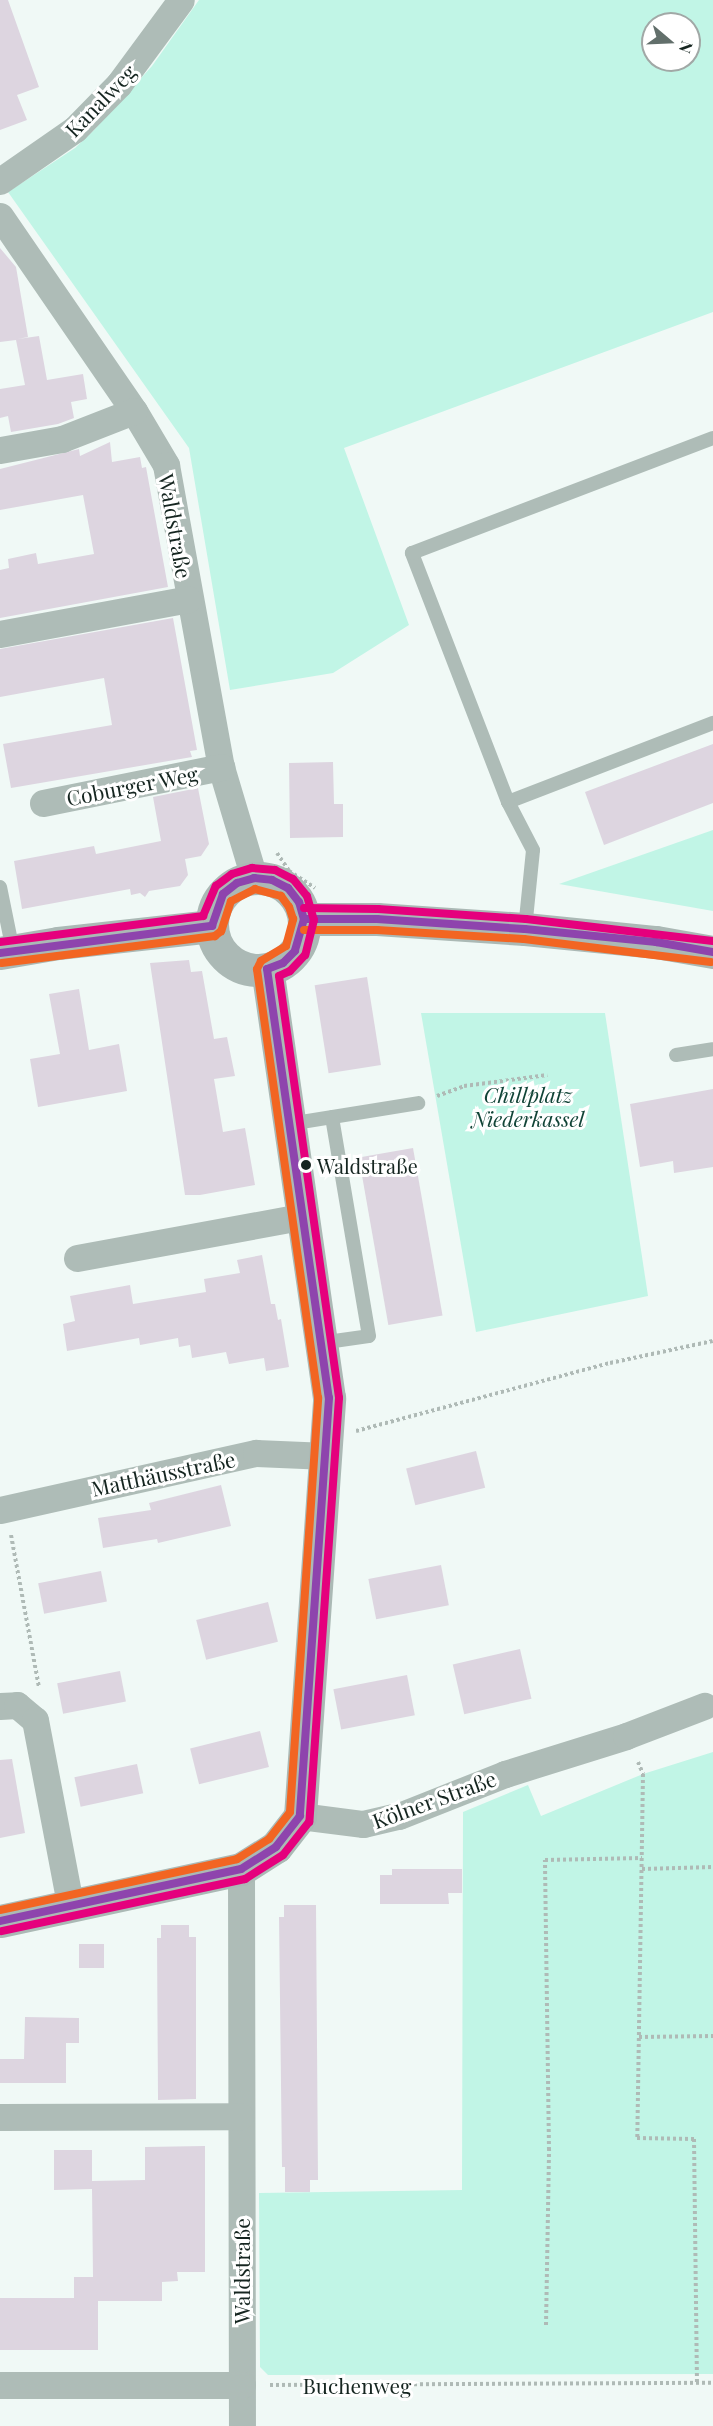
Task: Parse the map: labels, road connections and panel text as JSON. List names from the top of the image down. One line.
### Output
{"streets":{"street":["Kanalweg","Waldstraße","Coburger Weg","Matthäusstraße","Kölner Straße"],"path":["Buchenweg"]},"crossings":[["Waldstraße","Coburger Weg"],["Waldstraße","Buchenweg"]],"parks":["Chillplatz Niederkassel"],"places":["Waldstraße"],"north":"right"}
